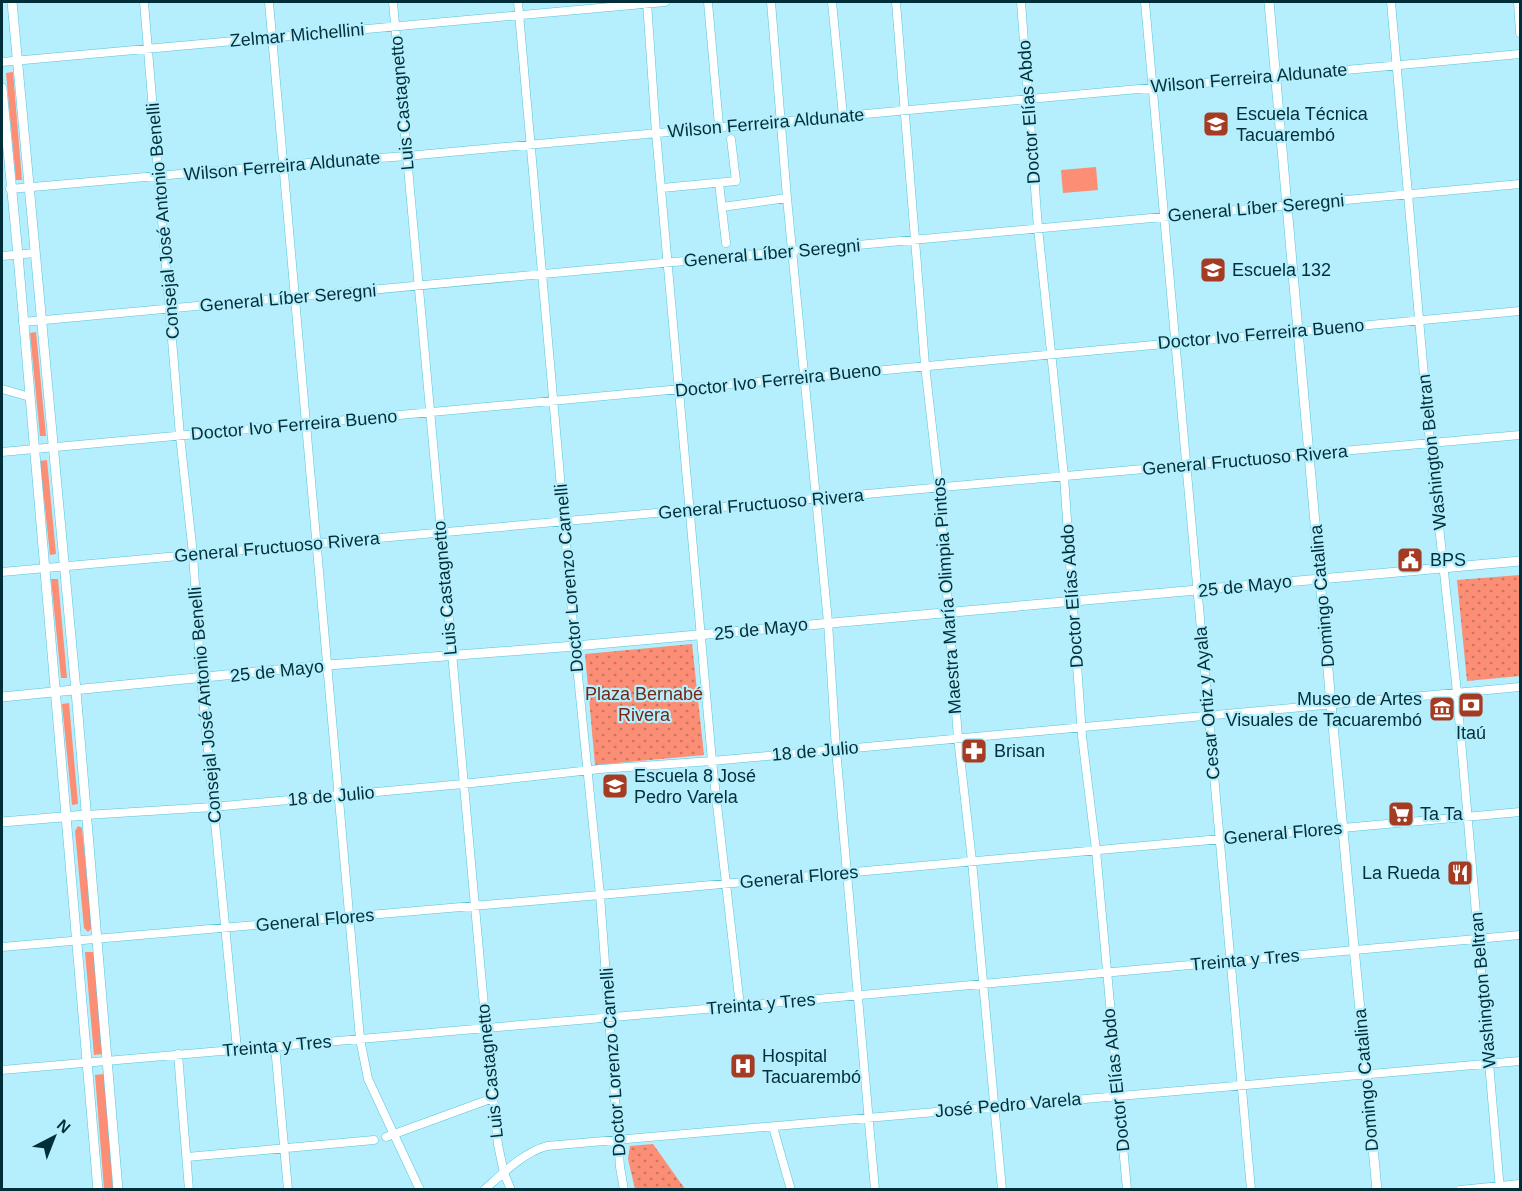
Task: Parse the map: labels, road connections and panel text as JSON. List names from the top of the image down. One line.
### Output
{"streets":{"street":["Zelmar Michellini","Wilson Ferreira Aldunate","Luis Castagnetto","Doctor Elías Abdo","General Líber Seregni","Consejal José Antonio Benelli","Doctor Ivo Ferreira Bueno","Washington Beltran","General Fructuoso Rivera","Doctor Lorenzo Carnelli","25 de Mayo","Maestra María Olimpia Pintos","Domingo Catalina","Cesar Ortiz y Ayala","18 de Julio","General Flores","Treinta y Tres","José Pedro Varela"]},"crossings":[["Zelmar Michellini","Luis Castagnetto"],["Zelmar Michellini","Consejal José Antonio Benelli"],["Zelmar Michellini","Doctor Lorenzo Carnelli"],["Wilson Ferreira Aldunate","Luis Castagnetto"],["Wilson Ferreira Aldunate","Doctor Elías Abdo"],["Wilson Ferreira Aldunate","Consejal José Antonio Benelli"],["Wilson Ferreira Aldunate","Washington Beltran"],["Wilson Ferreira Aldunate","Doctor Lorenzo Carnelli"],["Wilson Ferreira Aldunate","Maestra María Olimpia Pintos"],["Wilson Ferreira Aldunate","Domingo Catalina"],["Wilson Ferreira Aldunate","Cesar Ortiz y Ayala"],["Luis Castagnetto","General Líber Seregni"],["Luis Castagnetto","Doctor Ivo Ferreira Bueno"],["Luis Castagnetto","General Fructuoso Rivera"],["Luis Castagnetto","25 de Mayo"],["Luis Castagnetto","18 de Julio"],["Luis Castagnetto","General Flores"],["Luis Castagnetto","Treinta y Tres"],["Luis Castagnetto","José Pedro Varela"],["Doctor Elías Abdo","General Líber Seregni"],["Doctor Elías Abdo","Doctor Ivo Ferreira Bueno"],["Doctor Elías Abdo","General Fructuoso Rivera"],["Doctor Elías Abdo","25 de Mayo"],["Doctor Elías Abdo","18 de Julio"],["Doctor Elías Abdo","General Flores"],["Doctor Elías Abdo","Treinta y Tres"],["Doctor Elías Abdo","José Pedro Varela"],["General Líber Seregni","Consejal José Antonio Benelli"],["General Líber Seregni","Washington Beltran"],["General Líber Seregni","Doctor Lorenzo Carnelli"],["General Líber Seregni","Maestra María Olimpia Pintos"],["General Líber Seregni","Domingo Catalina"],["General Líber Seregni","Cesar Ortiz y Ayala"],["Consejal José Antonio Benelli","Doctor Ivo Ferreira Bueno"],["Consejal José Antonio Benelli","General Fructuoso Rivera"],["Consejal José Antonio Benelli","25 de Mayo"],["Consejal José Antonio Benelli","18 de Julio"],["Consejal José Antonio Benelli","General Flores"],["Consejal José Antonio Benelli","Treinta y Tres"],["Doctor Ivo Ferreira Bueno","Washington Beltran"],["Doctor Ivo Ferreira Bueno","Doctor Lorenzo Carnelli"],["Doctor Ivo Ferreira Bueno","Maestra María Olimpia Pintos"],["Doctor Ivo Ferreira Bueno","Domingo Catalina"],["Doctor Ivo Ferreira Bueno","Cesar Ortiz y Ayala"],["Washington Beltran","General Fructuoso Rivera"],["Washington Beltran","25 de Mayo"],["Washington Beltran","18 de Julio"],["Washington Beltran","General Flores"],["Washington Beltran","Treinta y Tres"],["Washington Beltran","José Pedro Varela"],["General Fructuoso Rivera","Doctor Lorenzo Carnelli"],["General Fructuoso Rivera","Maestra María Olimpia Pintos"],["General Fructuoso Rivera","Domingo Catalina"],["General Fructuoso Rivera","Cesar Ortiz y Ayala"],["Doctor Lorenzo Carnelli","25 de Mayo"],["Doctor Lorenzo Carnelli","18 de Julio"],["Doctor Lorenzo Carnelli","General Flores"],["Doctor Lorenzo Carnelli","Treinta y Tres"],["Doctor Lorenzo Carnelli","José Pedro Varela"],["25 de Mayo","Maestra María Olimpia Pintos"],["25 de Mayo","Domingo Catalina"],["25 de Mayo","Cesar Ortiz y Ayala"],["Maestra María Olimpia Pintos","18 de Julio"],["Maestra María Olimpia Pintos","General Flores"],["Maestra María Olimpia Pintos","Treinta y Tres"],["Maestra María Olimpia Pintos","José Pedro Varela"],["Domingo Catalina","18 de Julio"],["Domingo Catalina","General Flores"],["Domingo Catalina","Treinta y Tres"],["Domingo Catalina","José Pedro Varela"],["Cesar Ortiz y Ayala","18 de Julio"],["Cesar Ortiz y Ayala","General Flores"],["Cesar Ortiz y Ayala","Treinta y Tres"],["Cesar Ortiz y Ayala","José Pedro Varela"]],"parks":["Plaza Bernabé Rivera"],"places":{"school or university":["Escuela Técnica Tacuarembó","Escuela 132","Escuela 8 José Pedro Varela"],"public building":["BPS"],"bank":["Itaú"],"museum":["Museo de Artes Visuales de Tacuarembó"],"pharmacy":["Brisan"],"supermarket":["Ta Ta"],"restaurant":["La Rueda"],"hospital":["Hospital Tacuarembó"]},"north":"top right"}
